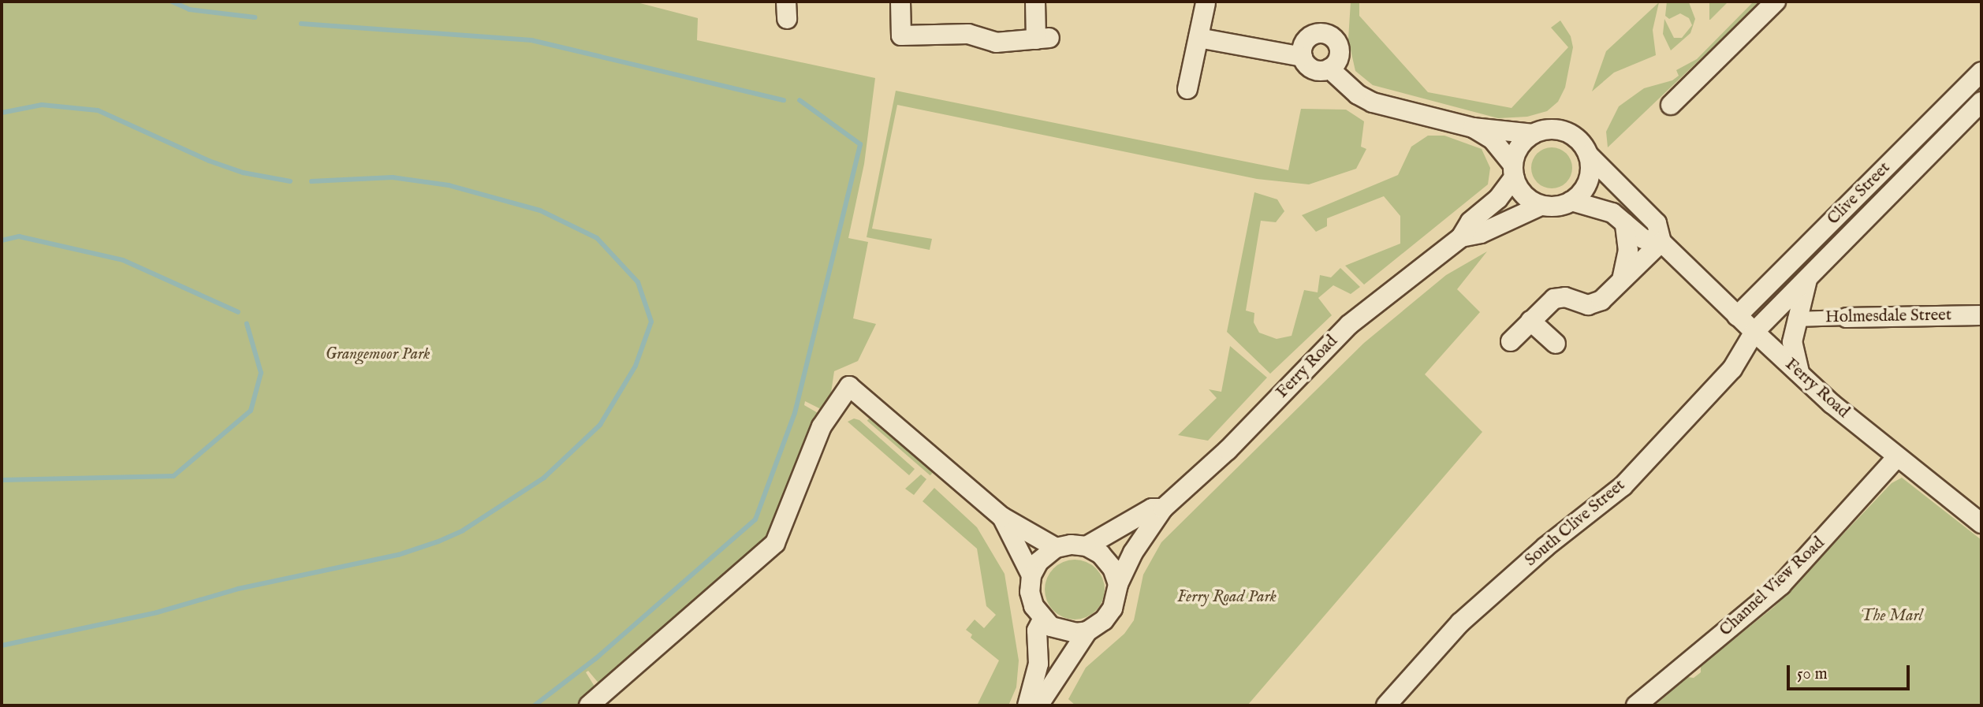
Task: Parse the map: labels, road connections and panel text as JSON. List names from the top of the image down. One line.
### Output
{"streets":{"street":["Clive Street","Holmesdale Street","Ferry Road","South Clive Street","Channel View Road"]},"crossings":[["Clive Street","Holmesdale Street"],["Clive Street","Ferry Road"],["Clive Street","South Clive Street"],["Ferry Road","South Clive Street"],["Ferry Road","Channel View Road"]],"parks":["Grangemoor Park","Ferry Road Park","The Marl"],"scale_bar":"50 m"}
